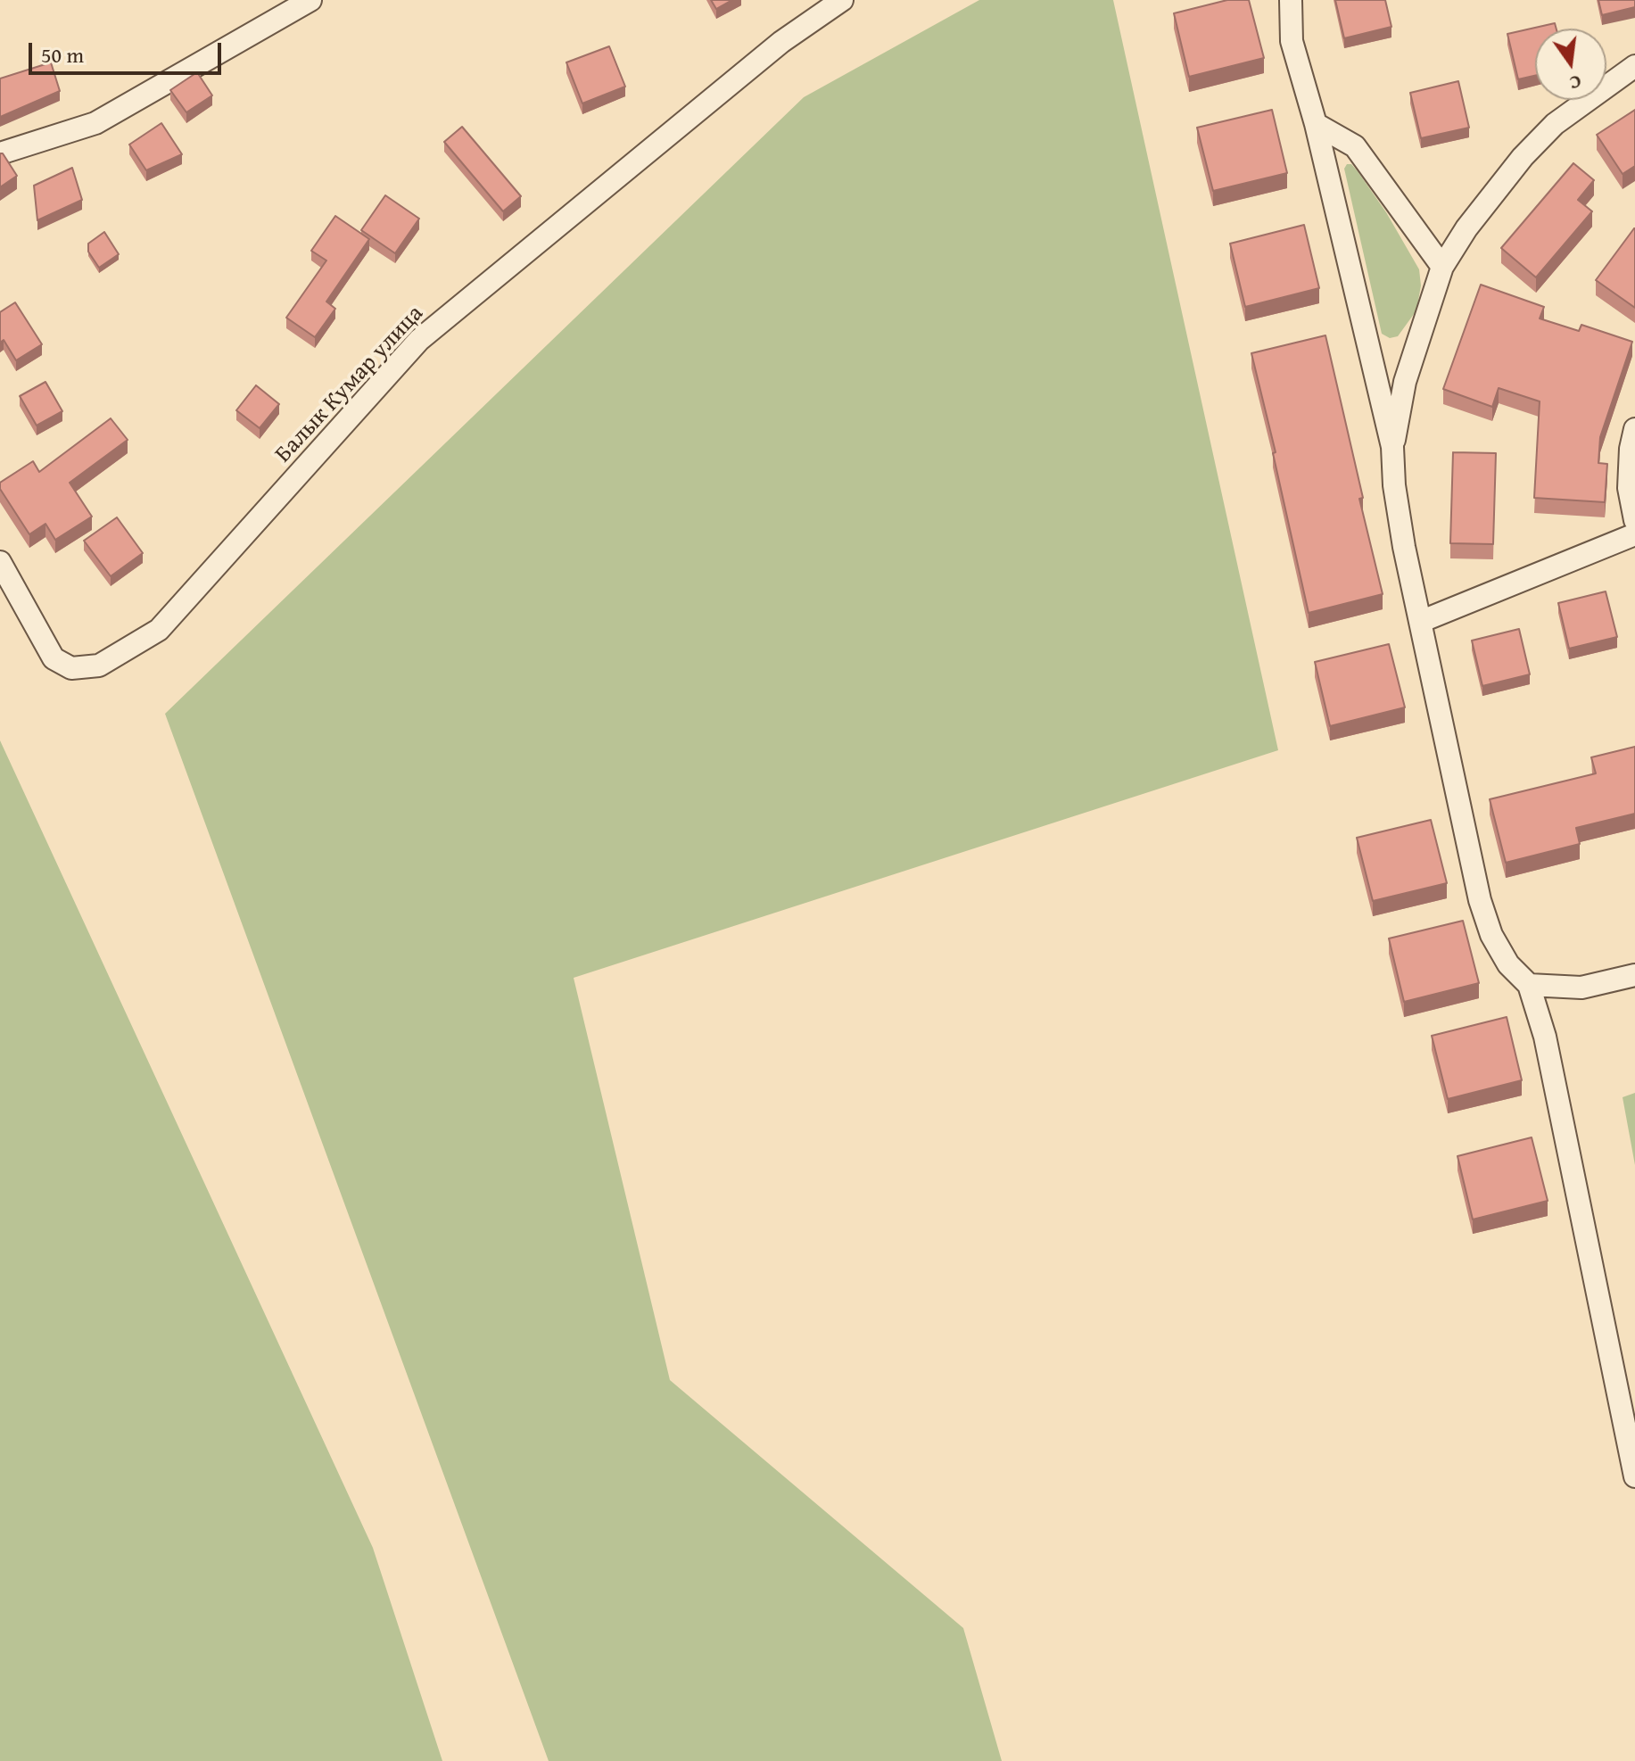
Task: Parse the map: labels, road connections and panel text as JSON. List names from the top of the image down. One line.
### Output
{"streets":{"street":["Балык Кумар улица"]},"scale_bar":"50 m","north":"bottom"}
